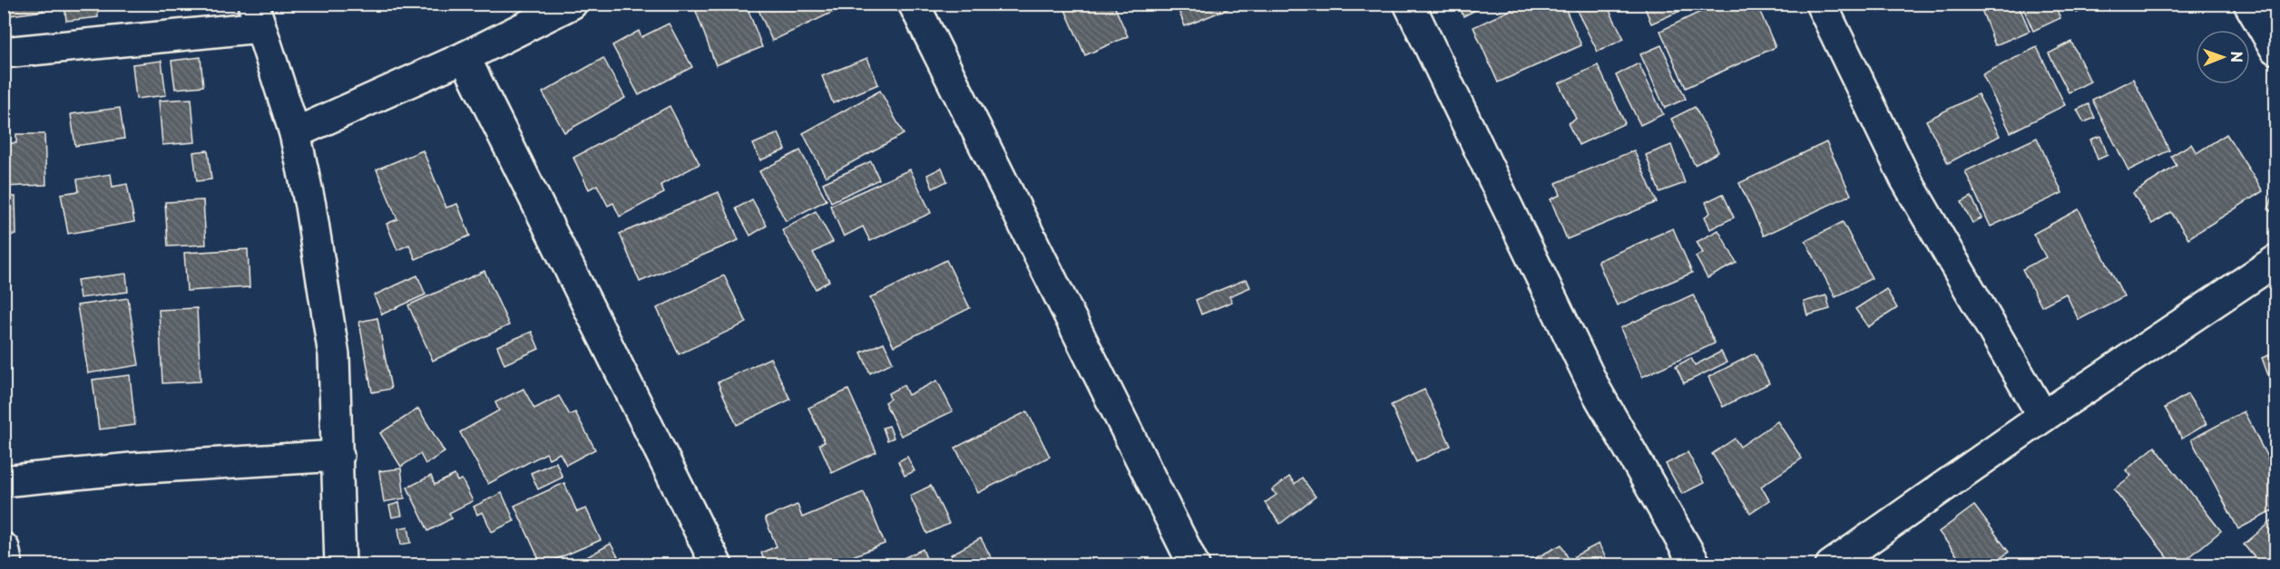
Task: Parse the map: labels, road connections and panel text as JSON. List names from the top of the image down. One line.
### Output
{"north":"right"}
